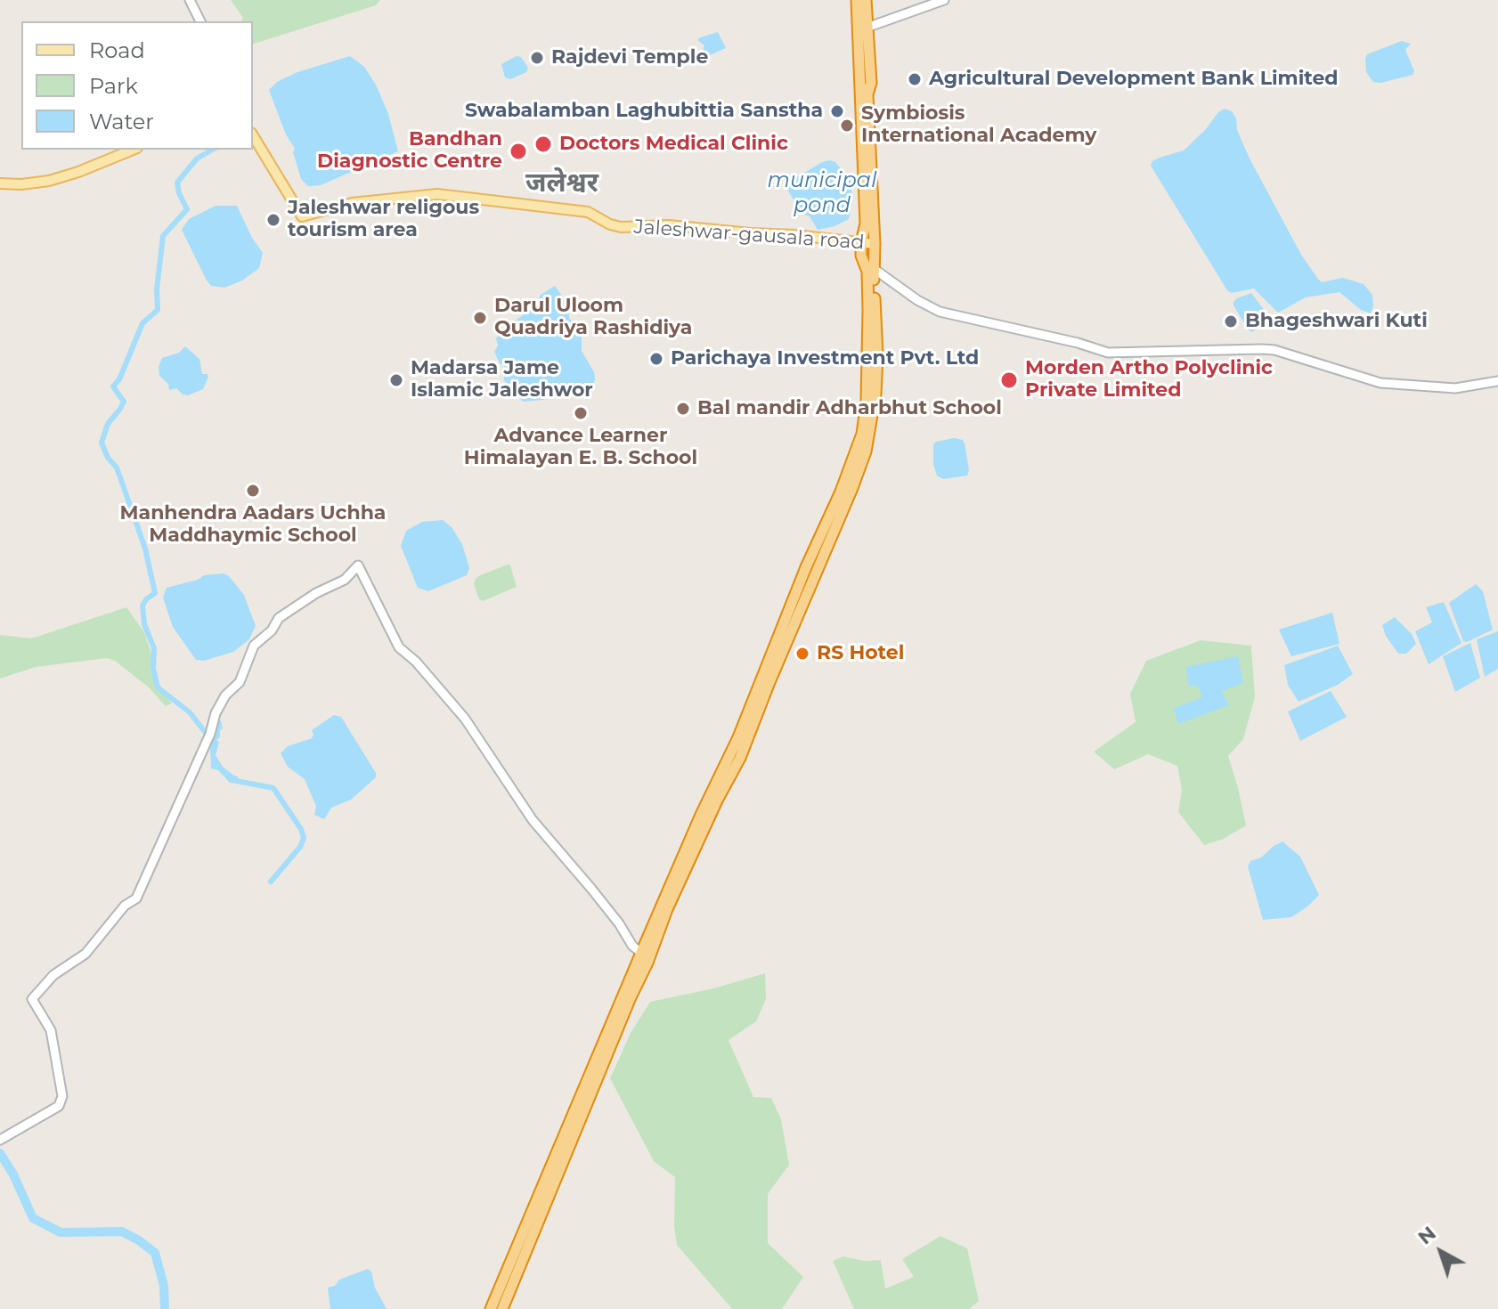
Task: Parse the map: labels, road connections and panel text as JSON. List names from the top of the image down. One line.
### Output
{"streets":{"main road":["Jaleshwar-gausala road"]},"districts":["जलेश्वर"],"water":["municipal pond"],"places":["Rajdevi Temple","Agricultural Development Bank Limited","Swabalamban Laghubittia Sanstha","Symbiosis International Academy","Doctors Medical Clinic","Bandhan Diagnostic Centre","Jaleshwar religous tourism area","Darul Uloom Quadriya Rashidiya","Bhageshwari Kuti","Parichaya Investment Pvt. Ltd","Madarsa Jame Islamic Jaleshwor","Morden Artho Polyclinic Private Limited","Bal mandir Adharbhut School","Advance Learner Himalayan E. B. School","Manhendra Aadars Uchha Maddhaymic School","RS Hotel"],"legend":["Road","Park","Water"],"north":"top left"}
